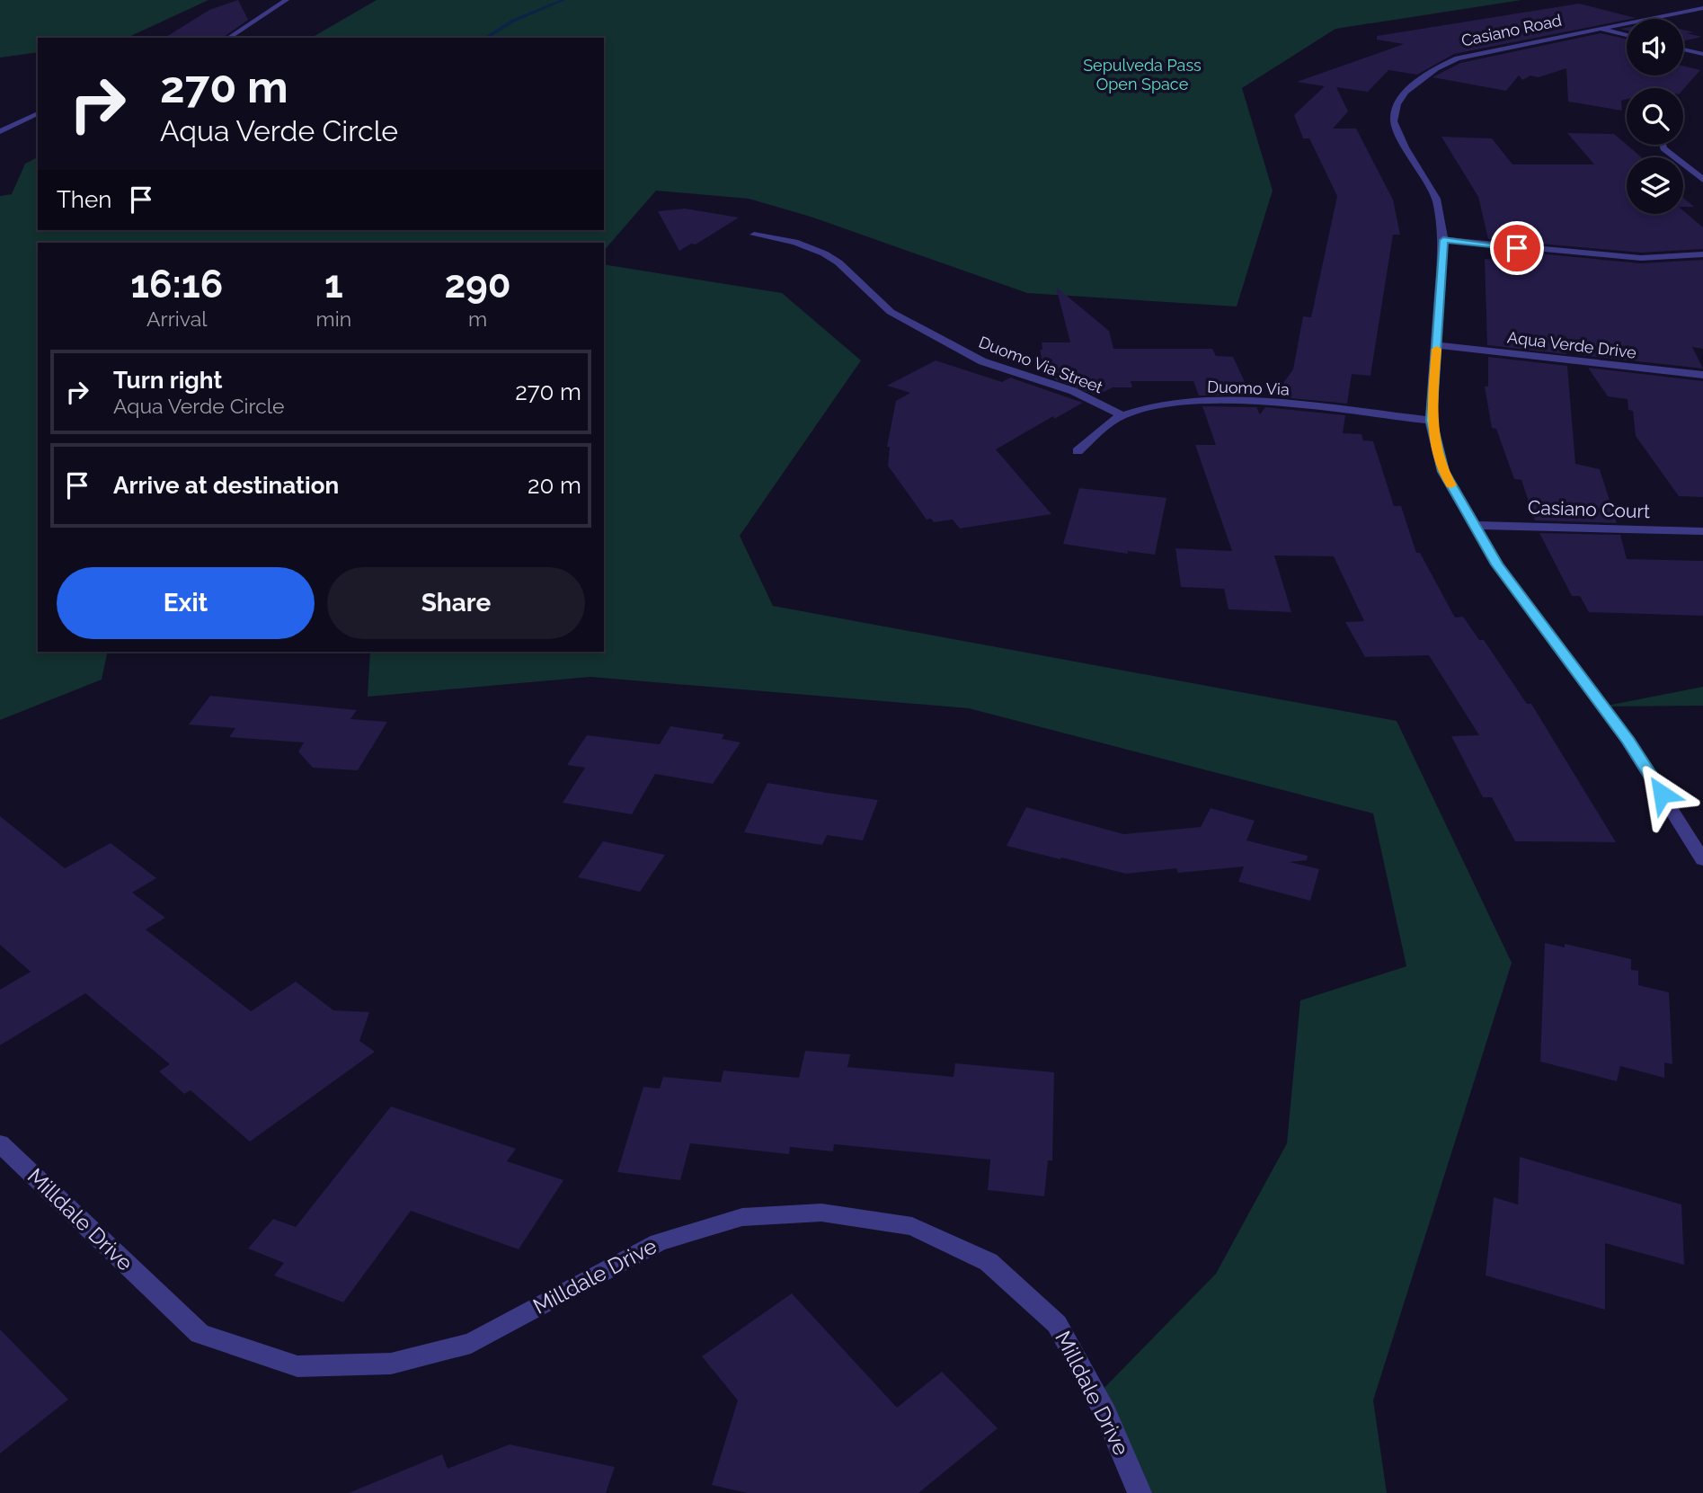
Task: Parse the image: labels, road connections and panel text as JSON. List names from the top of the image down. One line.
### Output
{"streets":{"street":["Casiano Road","Aqua Verde Drive","Duomo Via Street","Duomo Via","Casiano Court","Milldale Drive"]},"crossings":[["Casiano Road","Aqua Verde Drive"],["Casiano Road","Duomo Via"],["Casiano Road","Casiano Court"],["Duomo Via Street","Duomo Via"]],"parks":["Sepulveda Pass Open Space"],"page":{"turn":["270 m","Aqua Verde Circle"],"then":"Then","eta":["16:16","Arrival","1","min","290","m"],"list":[{"name":"Turn right","note":"Aqua Verde Circle","value":"270 m"},{"name":"Arrive at destination","value":"20 m"}],"buttons":["Exit","Share"]}}
